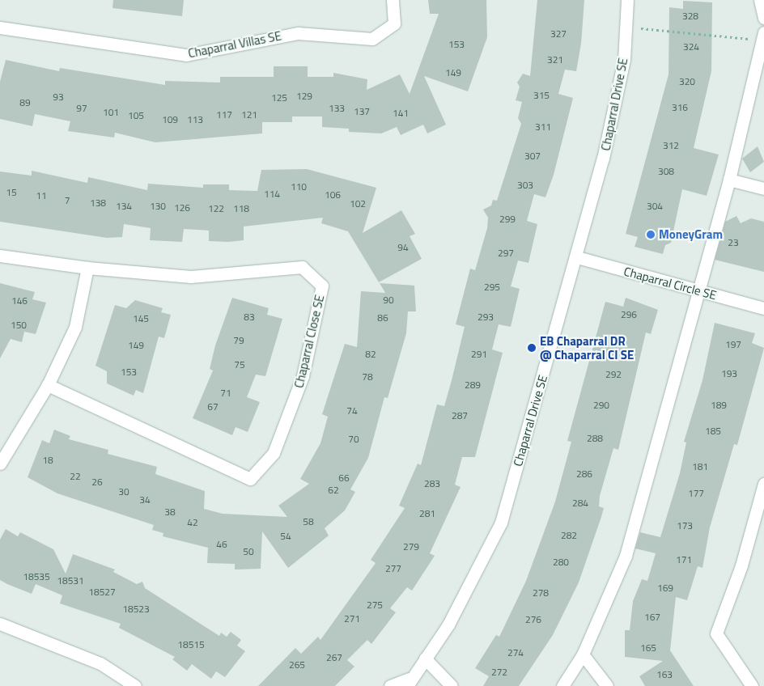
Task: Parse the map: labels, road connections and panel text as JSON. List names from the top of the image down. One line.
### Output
{"streets":{"street":["Chaparral Villas SE","Chaparral Drive SE","Chaparral Circle SE","Chaparral Close SE"]},"crossings":[["Chaparral Drive SE","Chaparral Circle SE"]],"places":["MoneyGram","EB Chaparral DR @ Chaparral CI SE"],"house_numbers":["328","327","153","324","321","149","320","315","129","93","125","89","316","97","133","137","101","141","117","121","105","109","113","311","312","307","308","303","110","15","114","106","11","7","138","102","134","130","304","126","122","118","299","23","94","297","295","90","146","296","83","293","86","145","150","79","197","149","82","291","75","153","193","292","78","289","71","290","189","67","74","287","185","288","70","18","181","286","22","66","26","283","62","30","177","34","284","38","281","58","42","173","282","54","46","279","50","171","280","277","18535","18531","169","18527","278","275","18523","167","271","276","18515","165","274","267","265","272","163"]}
